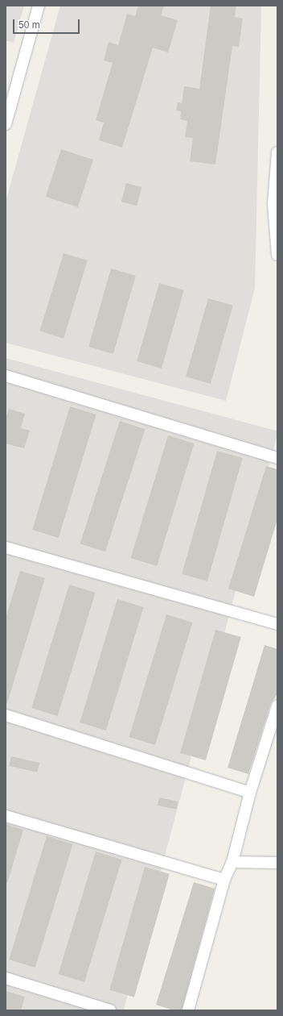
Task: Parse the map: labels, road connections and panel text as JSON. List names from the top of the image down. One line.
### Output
{"scale_bar":"50 m"}
